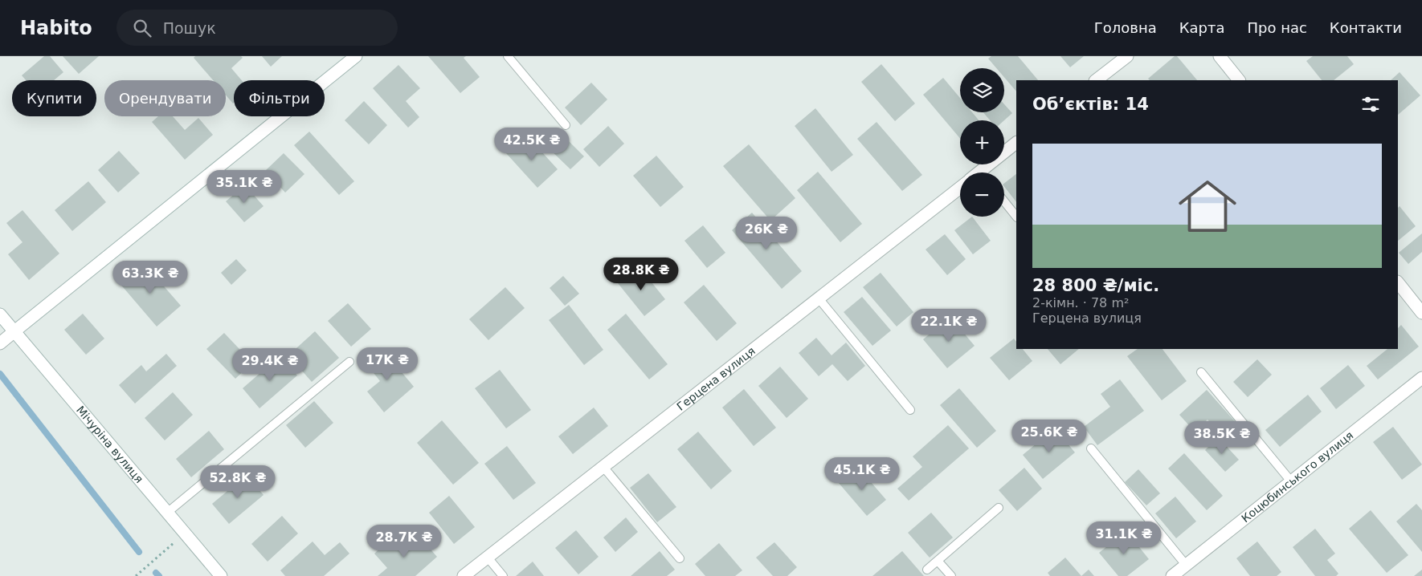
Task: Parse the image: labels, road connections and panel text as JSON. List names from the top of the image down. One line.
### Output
{"streets":{"street":["Герцена вулиця","Мічуріна вулиця","Коцюбинського вулиця"]},"page":{"header":"Habito","search":"Пошук","nav":["Головна","Карта","Про нас","Контакти"],"map_buttons":["+","−"],"chip":["Купити","Орендувати","Фільтри"],"heading":"Об’єктів: 14","price":["42.5K ₴","35.1K ₴","26K ₴","28.8K ₴","63.3K ₴","22.1K ₴","17K ₴","29.4K ₴","25.6K ₴","38.5K ₴","45.1K ₴","52.8K ₴","31.1K ₴","28.7K ₴"],"list":[{"name":"28 800 ₴/міс.","note":"2-кімн. · 78 m² · Герцена вулиця"}]}}
